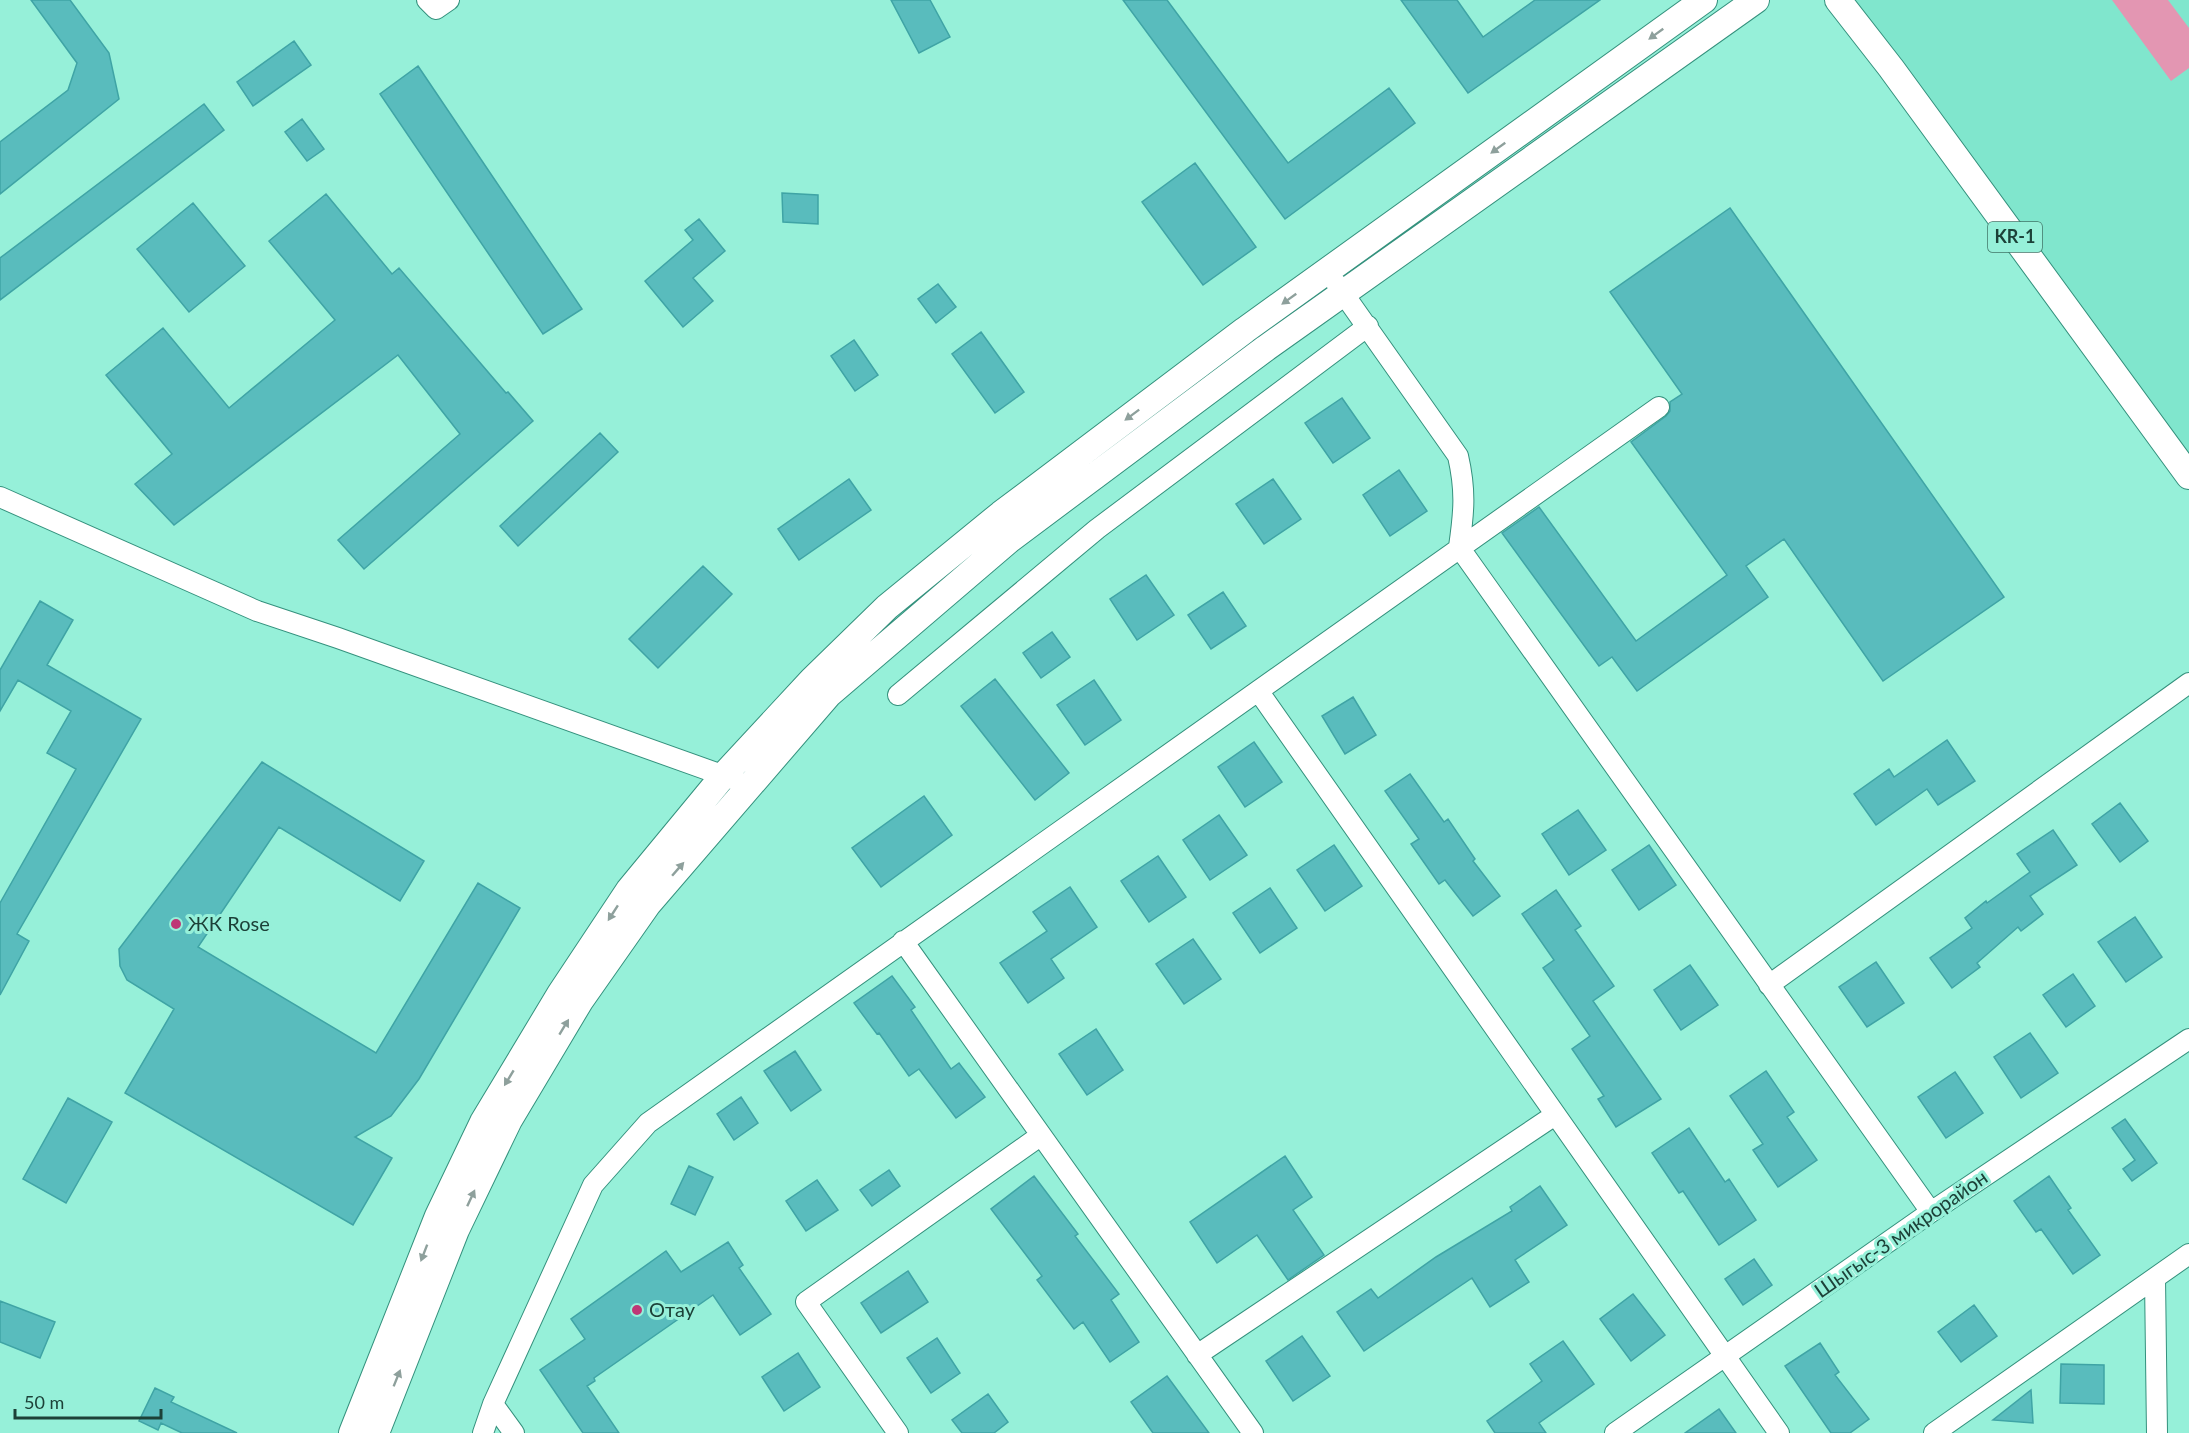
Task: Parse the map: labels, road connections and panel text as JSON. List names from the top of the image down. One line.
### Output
{"streets":{"main road":["KR-1"],"street":["Шыгыс-3 микрорайон"]},"places":["ЖК Rose","Отау"],"scale_bar":"50 m"}
